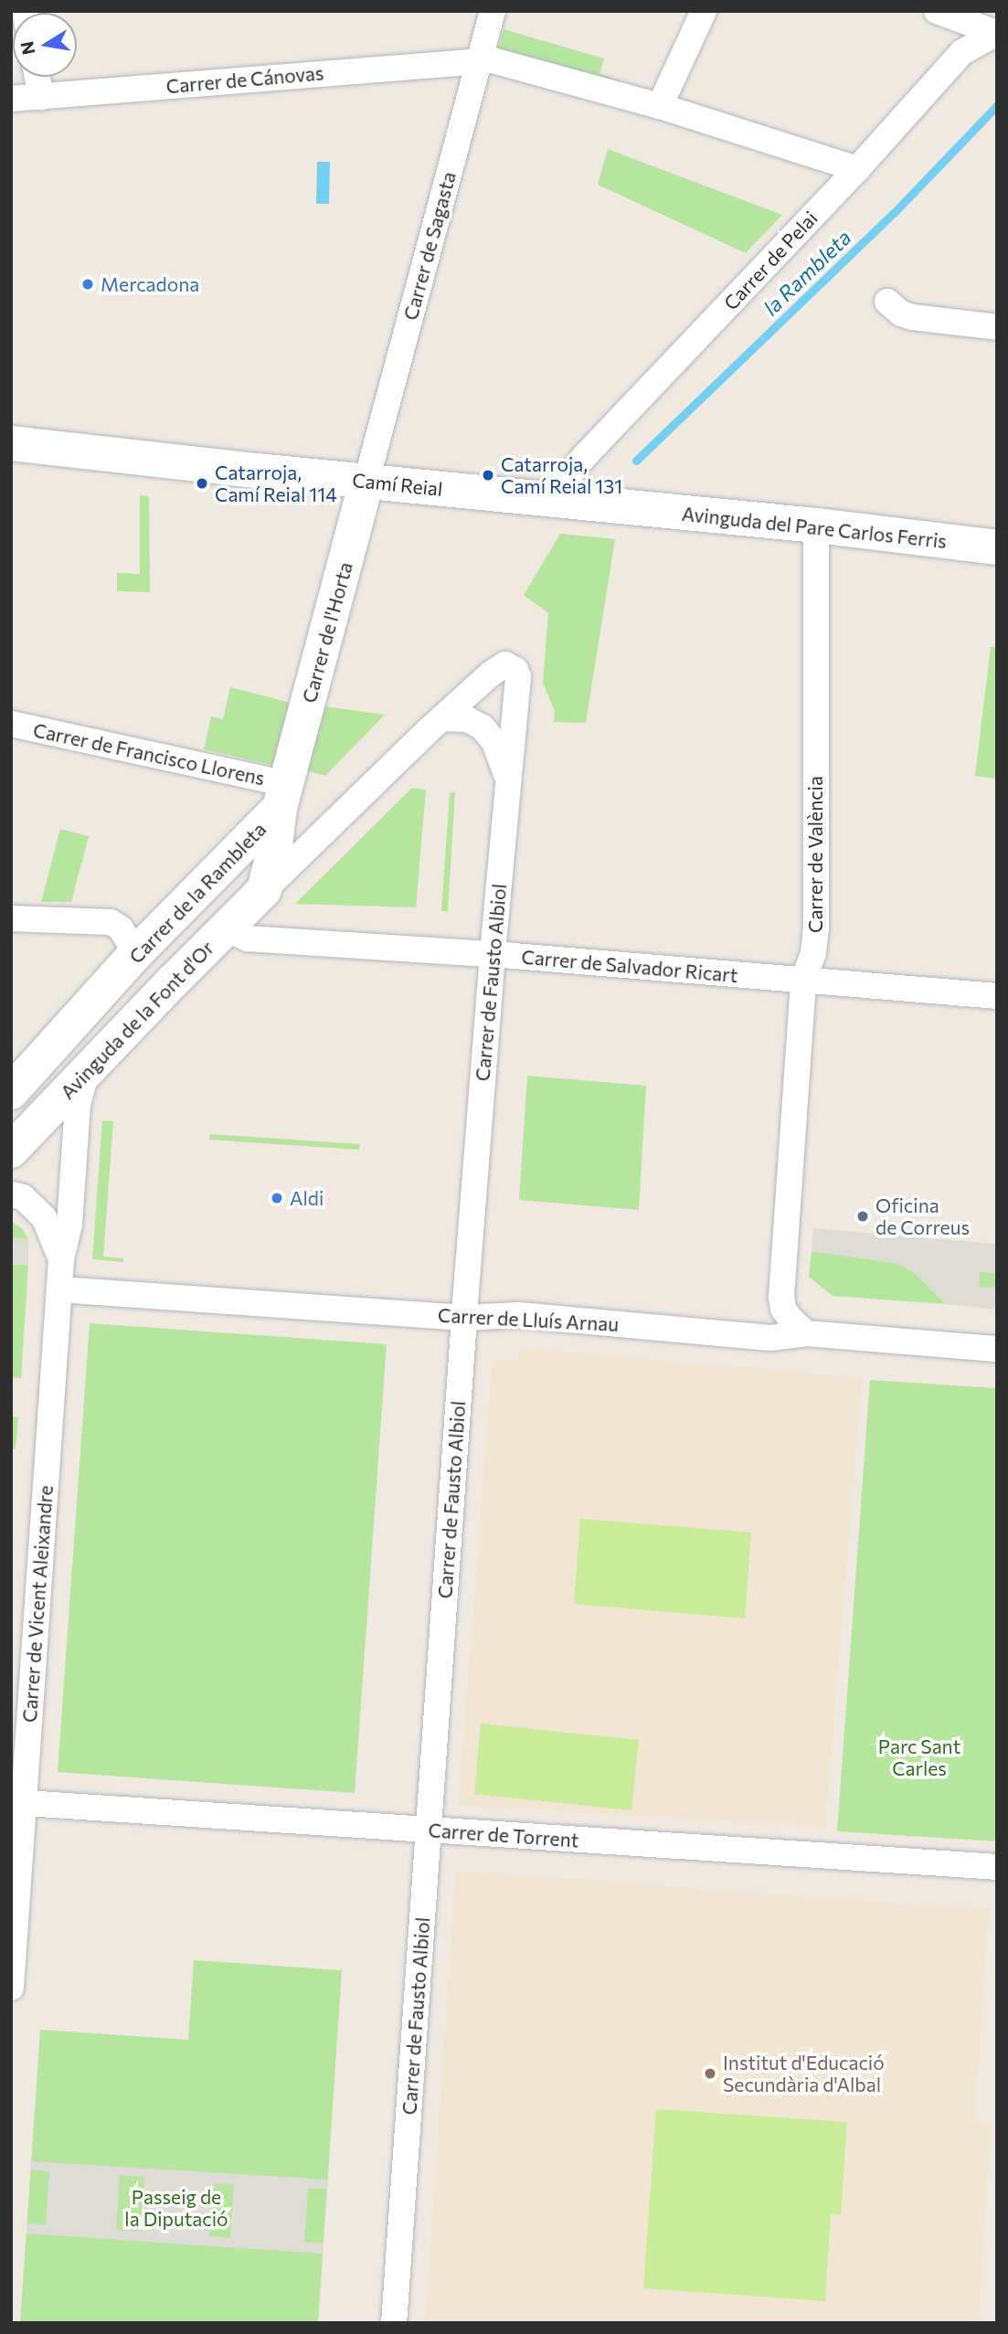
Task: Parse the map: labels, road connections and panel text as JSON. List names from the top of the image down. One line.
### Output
{"streets":{"street":["Carrer de Cánovas","Carrer de Sagasta","Carrer de Pelai","Camí Reial","Avinguda del Pare Carlos Ferris","Carrer de l'Horta","Carrer de Francisco Llorens","Carrer de València","Carrer de la Rambleta","Carrer de Salvador Ricart","Carrer de Fausto Albiol","Avinguda de la Font d'Or","Carrer de Lluís Arnau","Carrer de Vicent Aleixandre","Carrer de Torrent"]},"crossings":[["Carrer de Cánovas","Carrer de Sagasta"],["Carrer de Cánovas","Carrer de Pelai"],["Carrer de Sagasta","Camí Reial"],["Carrer de Sagasta","Carrer de l'Horta"],["Carrer de Pelai","Camí Reial"],["Camí Reial","Avinguda del Pare Carlos Ferris"],["Camí Reial","Carrer de l'Horta"],["Avinguda del Pare Carlos Ferris","Carrer de València"],["Carrer de l'Horta","Carrer de Francisco Llorens"],["Carrer de l'Horta","Carrer de la Rambleta"],["Carrer de Francisco Llorens","Carrer de la Rambleta"],["Carrer de València","Carrer de Salvador Ricart"],["Carrer de la Rambleta","Avinguda de la Font d'Or"],["Carrer de Salvador Ricart","Carrer de Fausto Albiol"],["Carrer de Salvador Ricart","Avinguda de la Font d'Or"],["Carrer de Fausto Albiol","Avinguda de la Font d'Or"],["Carrer de Fausto Albiol","Carrer de Lluís Arnau"],["Carrer de Fausto Albiol","Carrer de Torrent"],["Avinguda de la Font d'Or","Carrer de Vicent Aleixandre"],["Carrer de Lluís Arnau","Carrer de Vicent Aleixandre"],["Carrer de Vicent Aleixandre","Carrer de Torrent"]],"water":["la Rambleta"],"parks":["Parc Sant Carles","Passeig de la Diputació"],"places":["Mercadona","Catarroja, Camí Reial 131","Catarroja, Camí Reial 114","Aldi","Oficina de Correus","Institut d'Educació Secundària d'Albal"],"north":"left"}
